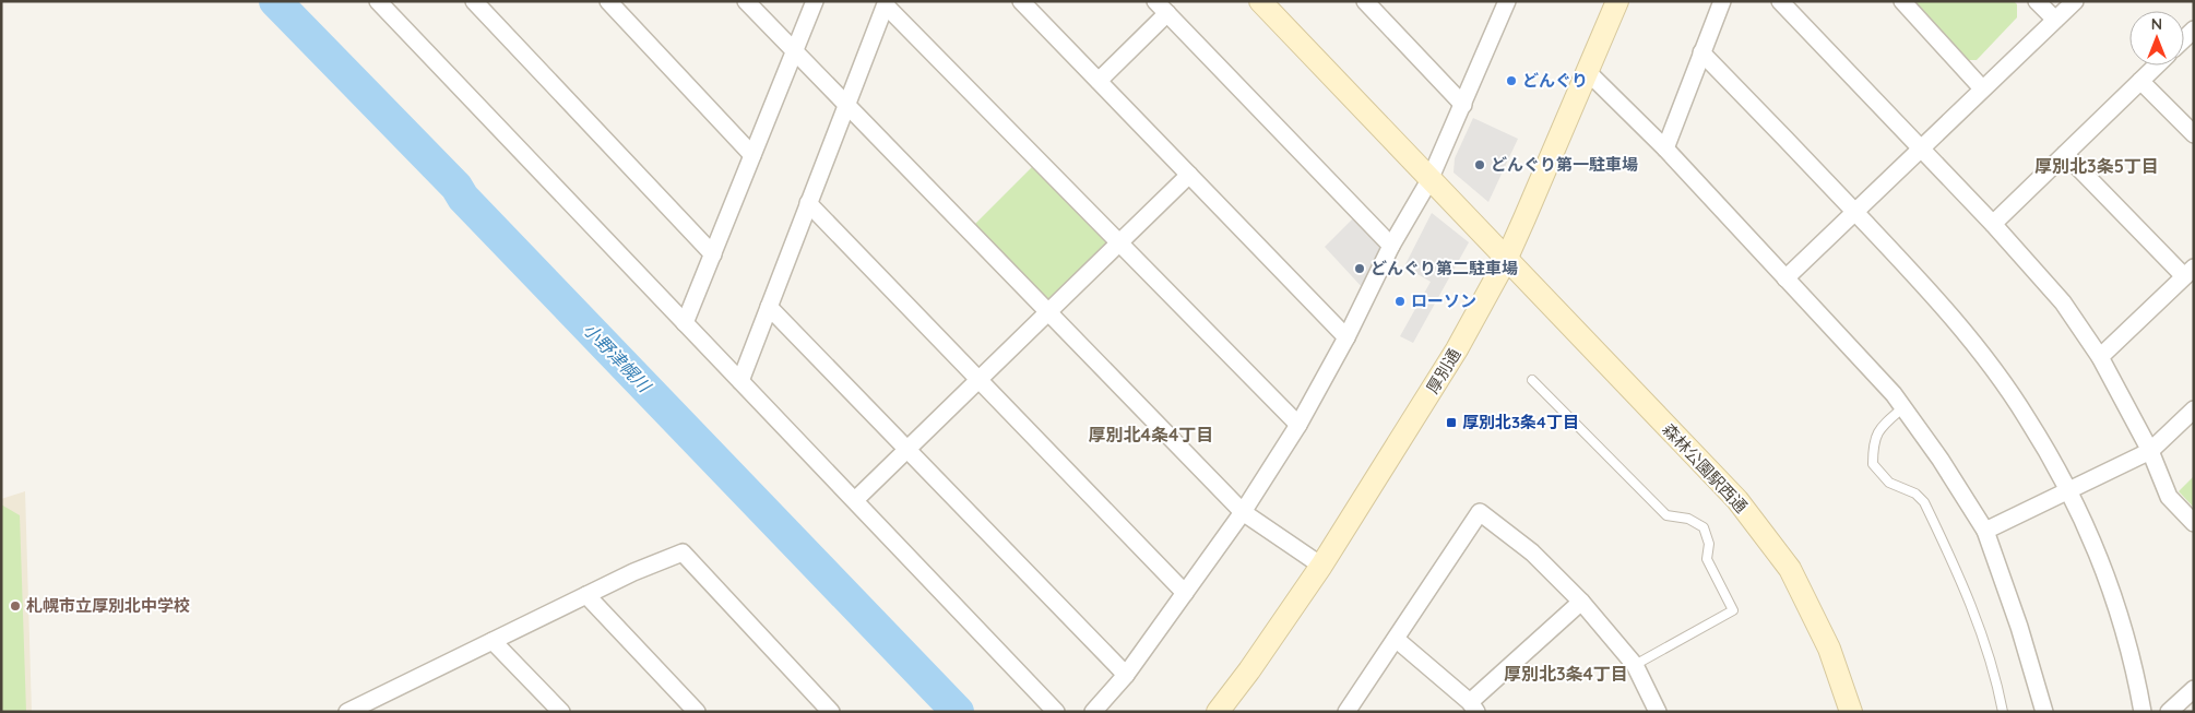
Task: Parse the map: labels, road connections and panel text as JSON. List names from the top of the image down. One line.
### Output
{"streets":{"street":["厚別通","森林公園駅西通"]},"crossings":[["厚別通","森林公園駅西通"]],"districts":["厚別北3条5丁目","厚別北4条4丁目","厚別北3条4丁目"],"water":["小野津幌川"],"places":{"other":["どんぐり","どんぐり第一駐車場","どんぐり第二駐車場","ローソン","札幌市立厚別北中学校"],"transit":["厚別北3条4丁目"]},"north":"top"}
